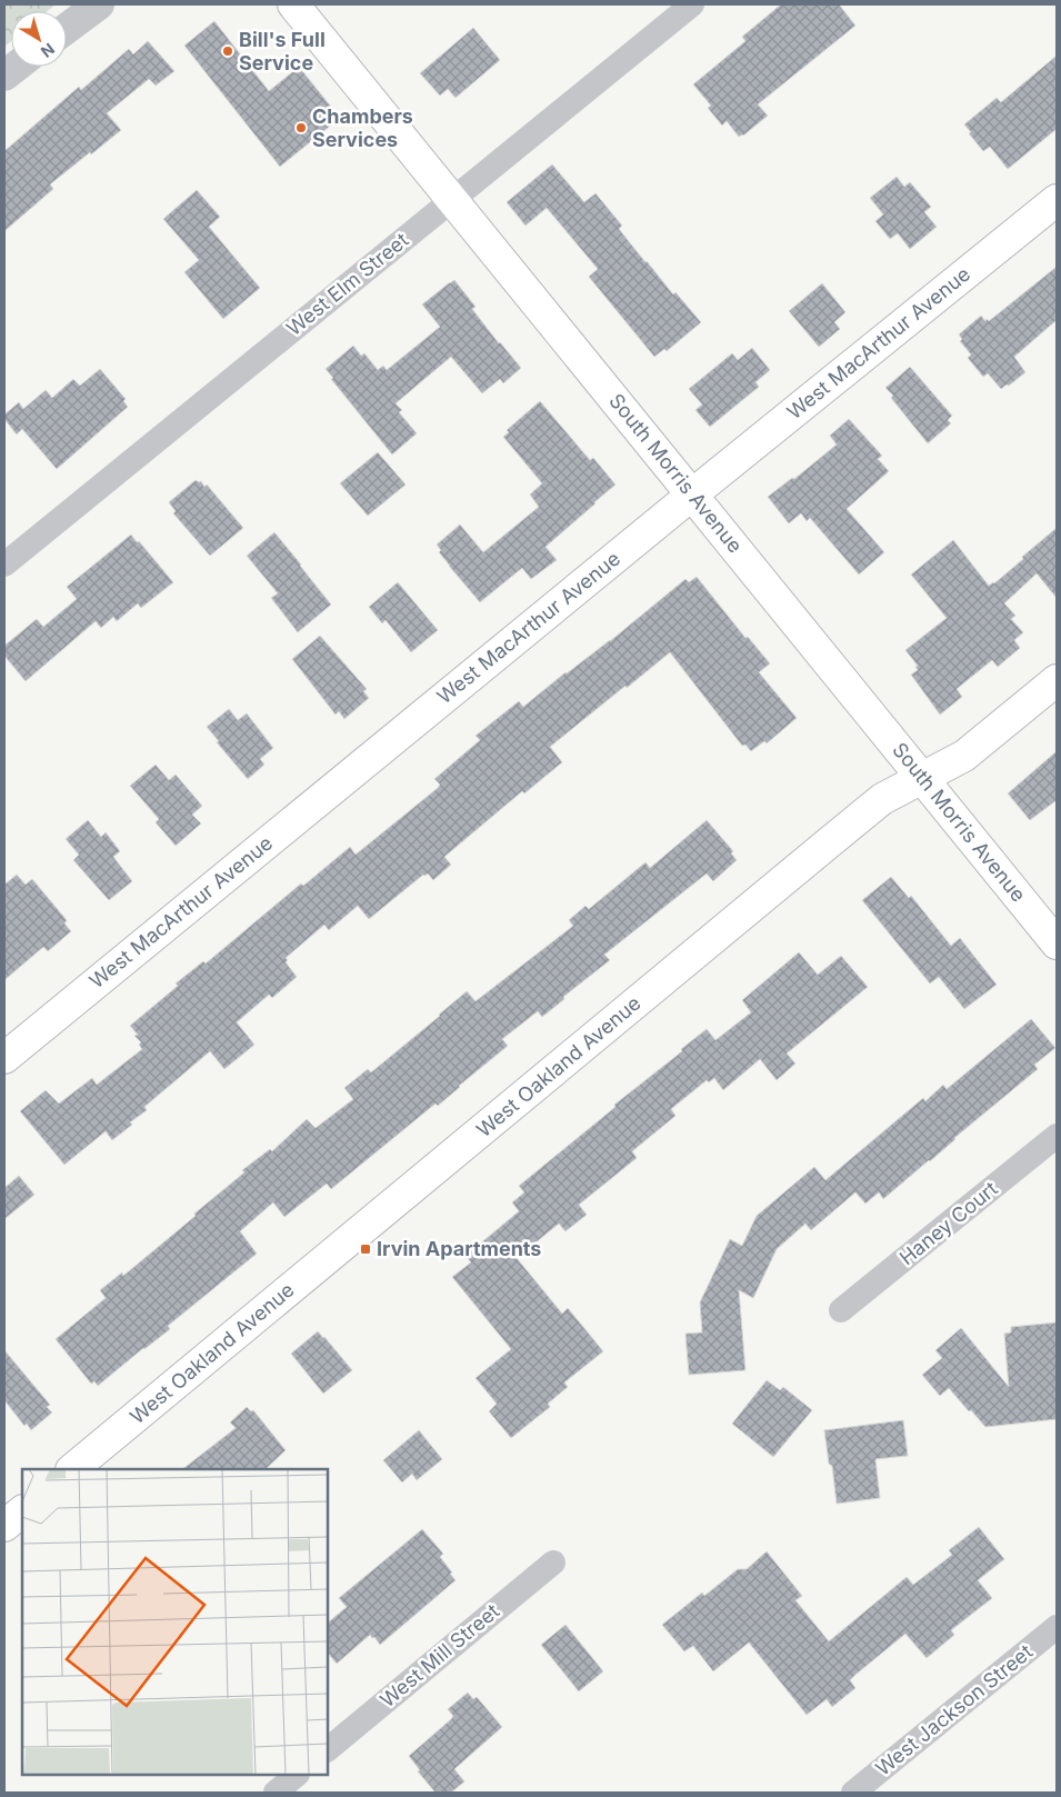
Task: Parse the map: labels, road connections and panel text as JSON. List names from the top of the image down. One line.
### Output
{"streets":{"main road":["West MacArthur Avenue","South Morris Avenue","West Oakland Avenue"],"street":["West Elm Street","Haney Court","West Mill Street","West Jackson Street"]},"crossings":[["West Elm Street","South Morris Avenue"],["West MacArthur Avenue","South Morris Avenue"],["South Morris Avenue","West Oakland Avenue"]],"places":{"other":["Bill's Full Service","Chambers Services"],"transit":["Irvin Apartments"]},"north":"bottom right"}
